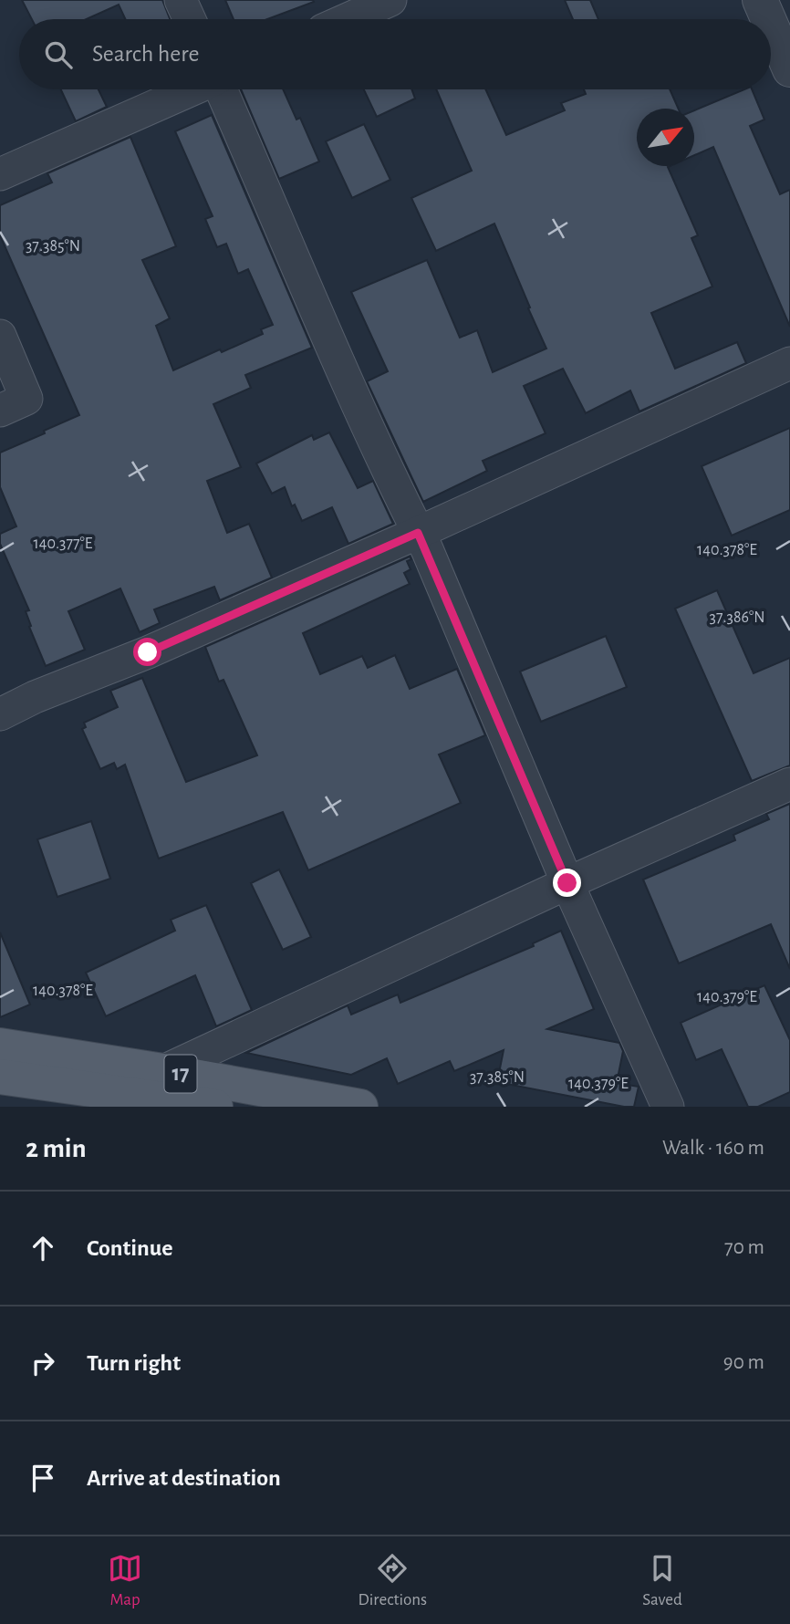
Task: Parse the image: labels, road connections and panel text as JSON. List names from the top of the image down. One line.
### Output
{"streets":{"main road":["17"]},"north":"top right","page":{"search":"Search here","heading":["2 min","Walk · 160 m"],"list":[["Continue","70 m"],["Turn right","90 m"],"Arrive at destination"],"nav":["Map","Directions","Saved"]},"coordinates":["37.385°N","140.377°E","140.378°E","37.386°N","140.379°E"]}
